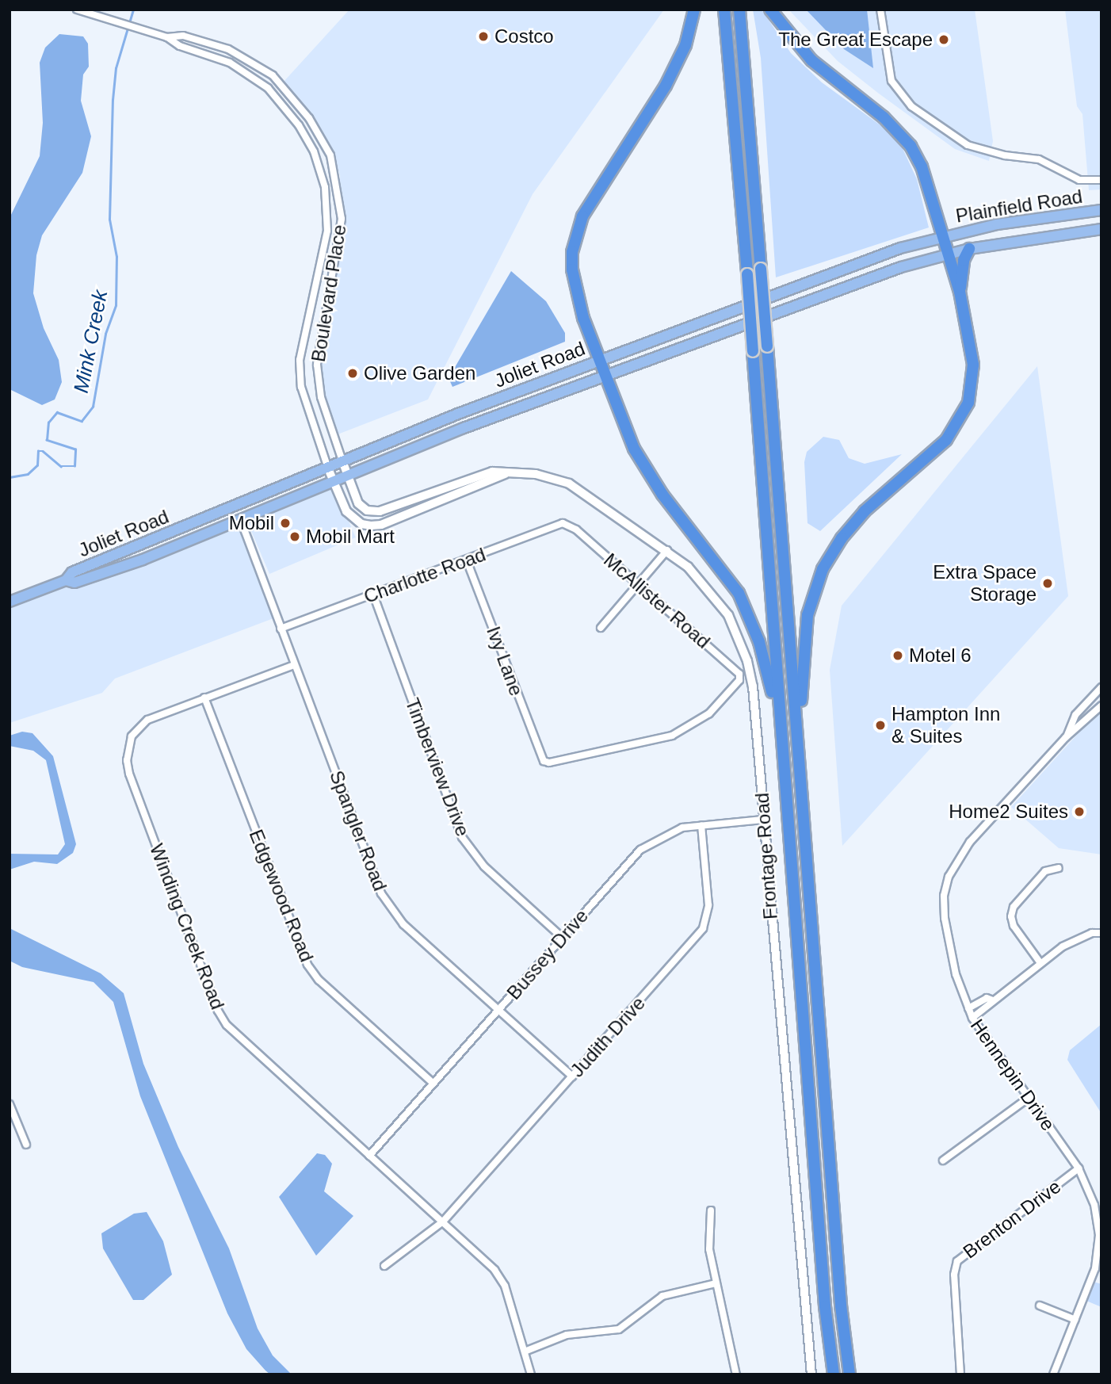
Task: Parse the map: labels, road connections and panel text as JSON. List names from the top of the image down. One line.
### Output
{"streets":{"main road":["Plainfield Road","Joliet Road"],"street":["Boulevard Place","Charlotte Road","McAllister Road","Ivy Lane","Timberview Drive","Spangler Road","Frontage Road","Edgewood Road","Winding Creek Road","Bussey Drive","Judith Drive","Hennepin Drive","Brenton Drive"]},"crossings":[["Plainfield Road","Joliet Road"],["Boulevard Place","Joliet Road"],["Boulevard Place","Frontage Road"],["Joliet Road","Spangler Road"],["Joliet Road","Frontage Road"],["Charlotte Road","McAllister Road"],["Charlotte Road","Ivy Lane"],["Charlotte Road","Timberview Drive"],["Charlotte Road","Spangler Road"],["McAllister Road","Ivy Lane"],["Timberview Drive","Bussey Drive"],["Spangler Road","Winding Creek Road"],["Spangler Road","Bussey Drive"],["Spangler Road","Judith Drive"],["Frontage Road","Bussey Drive"],["Edgewood Road","Winding Creek Road"],["Edgewood Road","Bussey Drive"],["Winding Creek Road","Bussey Drive"],["Winding Creek Road","Judith Drive"],["Bussey Drive","Judith Drive"],["Hennepin Drive","Brenton Drive"]],"water":["Mink Creek"],"places":["Costco","The Great Escape","Olive Garden","Mobil","Mobil Mart","Extra Space Storage","Motel 6","Hampton Inn & Suites","Home2 Suites"]}
